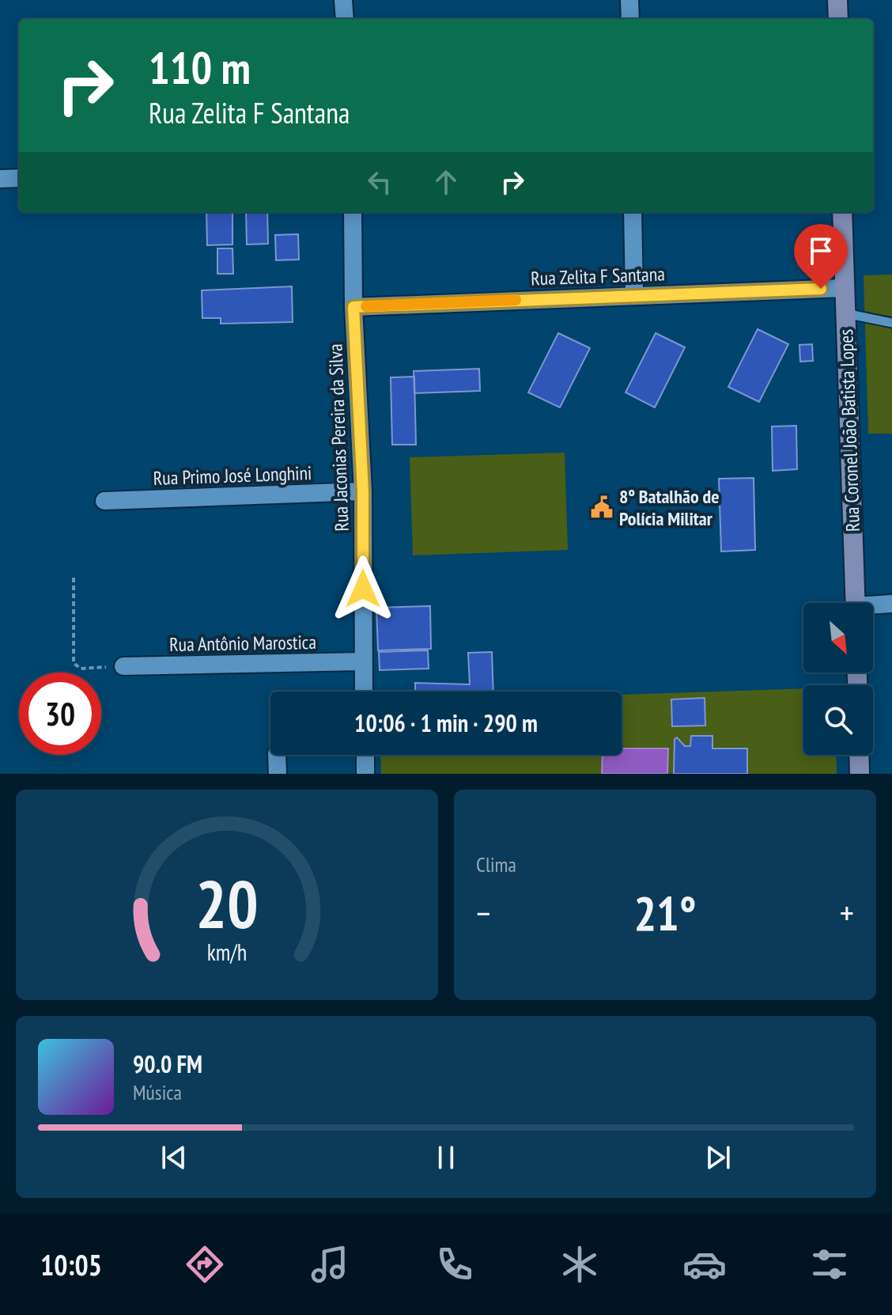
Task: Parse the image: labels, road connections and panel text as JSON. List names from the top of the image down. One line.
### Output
{"streets":{"street":["Rua Zelita F Santana","Rua Coronel João Batista Lopes","Rua Jaconias Pereira da Silva","Rua Primo José Longhini","Rua Antônio Marostica"]},"crossings":[["Rua Zelita F Santana","Rua Coronel João Batista Lopes"],["Rua Zelita F Santana","Rua Jaconias Pereira da Silva"],["Rua Jaconias Pereira da Silva","Rua Primo José Longhini"],["Rua Jaconias Pereira da Silva","Rua Antônio Marostica"]],"places":{"public building":["8º Batalhão de Polícia Militar"]},"north":"bottom right","page":{"turn":["110 m","Rua Zelita F Santana"],"limit":"30","trip":"10:06 · 1 min · 290 m","tile":"Clima","heat":["−","21°","+"],"song":["90.0 FM","Música"],"tabs":"10:05","gauge":["20","km/h"]}}
